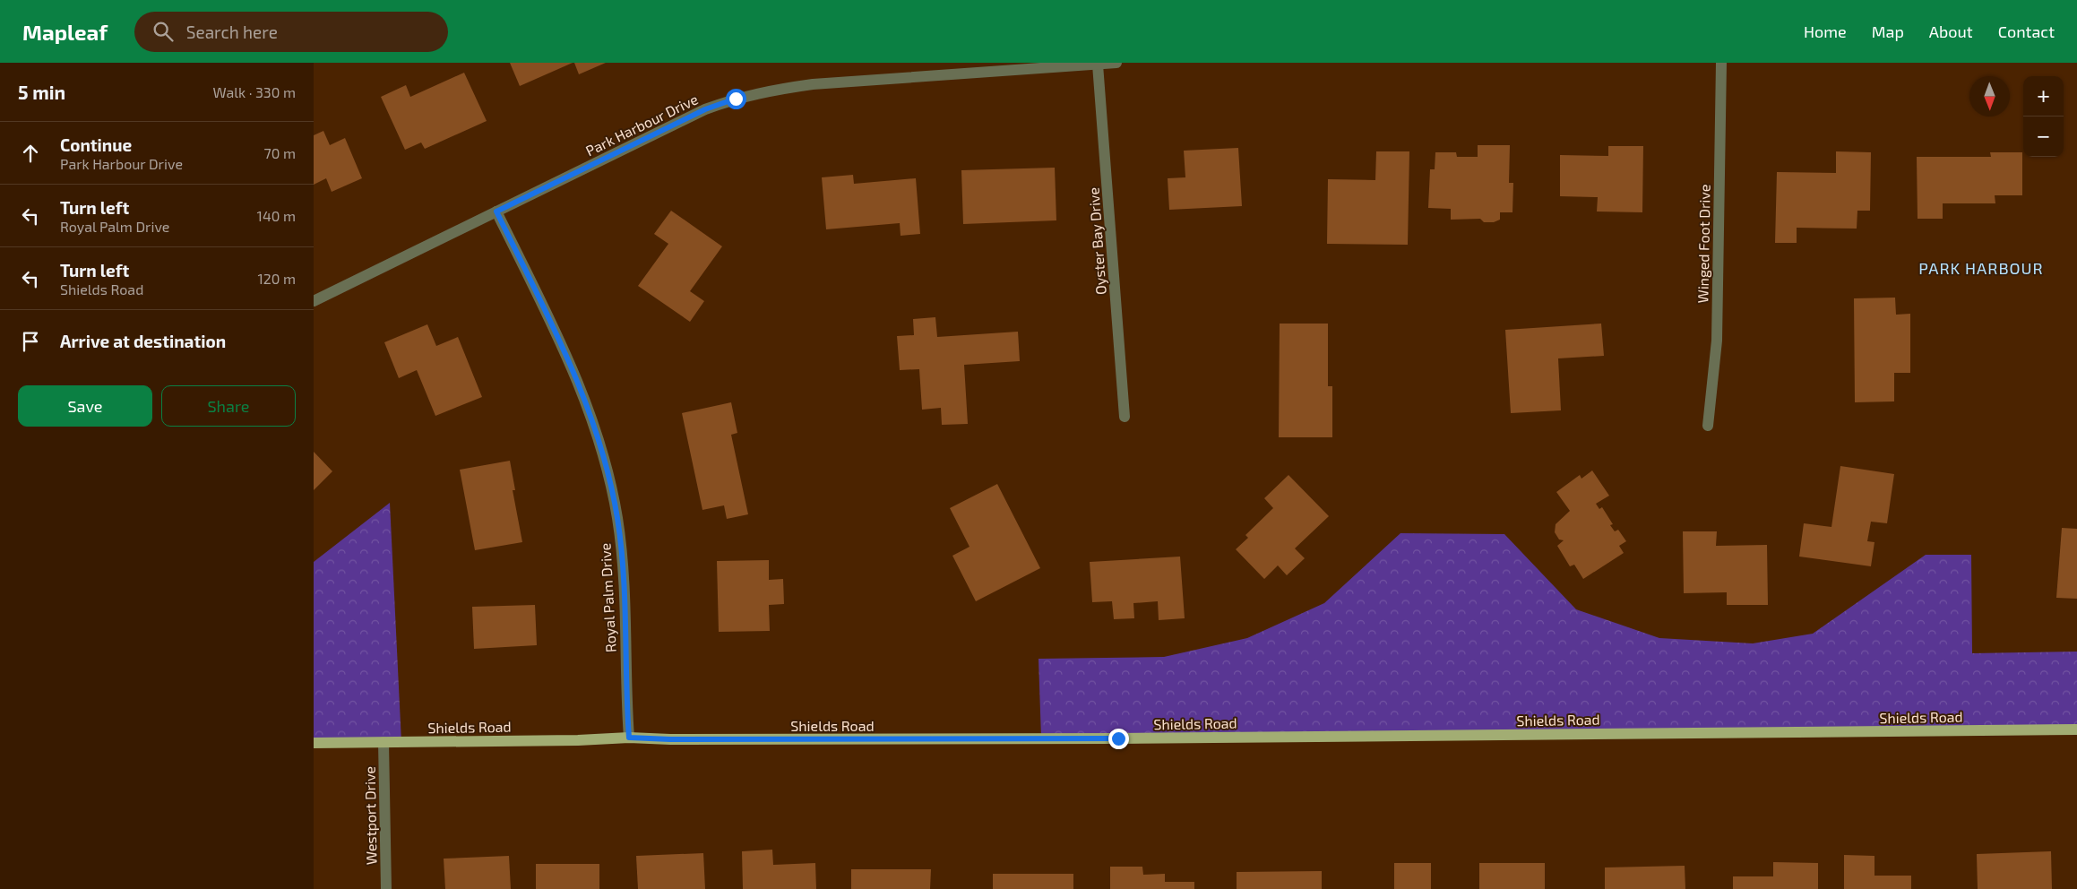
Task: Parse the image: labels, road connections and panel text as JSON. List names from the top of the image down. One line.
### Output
{"streets":{"main road":["Shields Road"],"street":["Park Harbour Drive","Oyster Bay Drive","Winged Foot Drive","Royal Palm Drive","Westport Drive"]},"crossings":[["Park Harbour Drive","Oyster Bay Drive"],["Park Harbour Drive","Royal Palm Drive"],["Royal Palm Drive","Shields Road"],["Shields Road","Westport Drive"]],"districts":["PARK HARBOUR"],"north":"bottom","page":{"header":"Mapleaf","search":"Search here","nav":["Home","Map","About","Contact"],"heading":["5 min","Walk · 330 m"],"map_buttons":["+","−"],"list":[["Continue","Park Harbour Drive","70 m"],["Turn left","Royal Palm Drive","140 m"],["Turn left","Shields Road","120 m"],"Arrive at destination"],"buttons":["Save","Share"]}}
